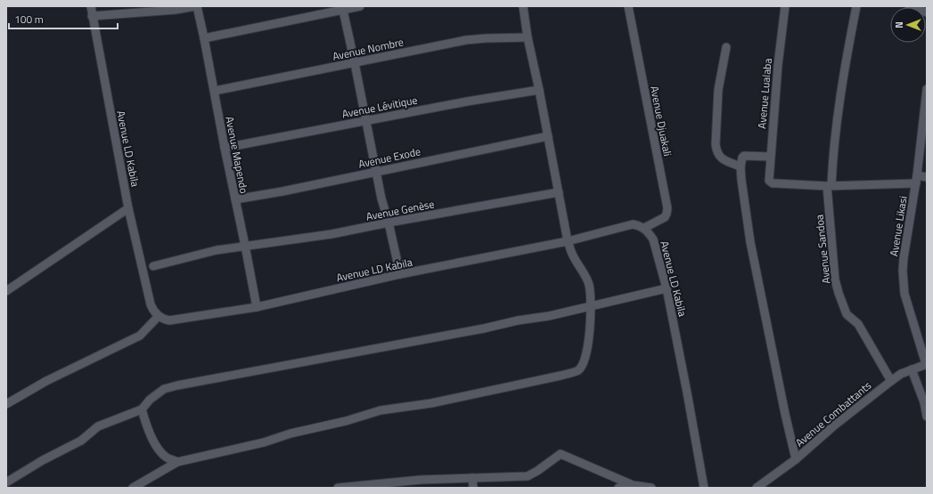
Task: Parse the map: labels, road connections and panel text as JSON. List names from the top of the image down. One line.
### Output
{"streets":{"street":["Avenue Nombre","Avenue Lualaba","Avenue Lévitique","Avenue Djuakali","Avenue LD Kabila","Avenue Mapendo","Avenue Exode","Avenue Genèse","Avenue Likasi","Avenue Sandoa","Avenue Combattants"]},"crossings":[["Avenue Nombre","Avenue Mapendo"],["Avenue Lualaba","Avenue Sandoa"],["Avenue Lévitique","Avenue Mapendo"],["Avenue Djuakali","Avenue LD Kabila"],["Avenue LD Kabila","Avenue Mapendo"],["Avenue Mapendo","Avenue Exode"],["Avenue Mapendo","Avenue Genèse"],["Avenue Likasi","Avenue Combattants"],["Avenue Sandoa","Avenue Combattants"]],"scale_bar":"100 m","north":"left"}
